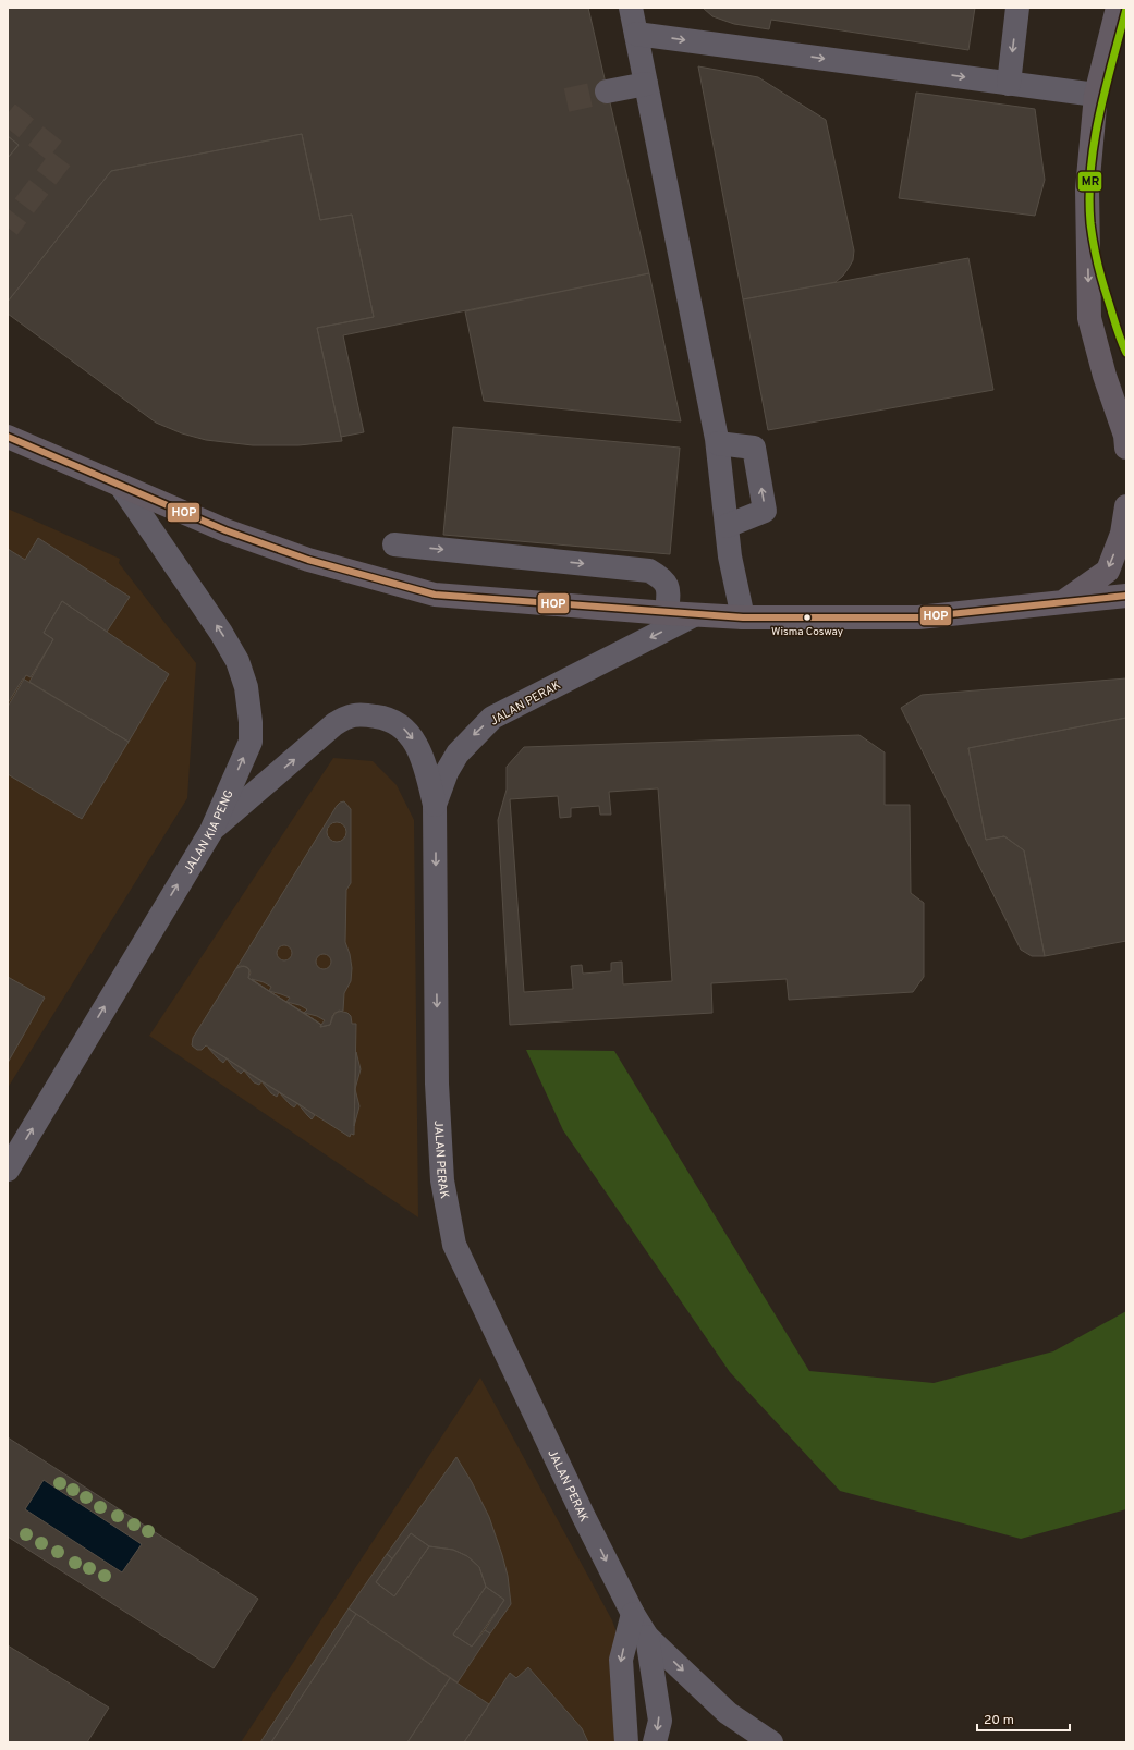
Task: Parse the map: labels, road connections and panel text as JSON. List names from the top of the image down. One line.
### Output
{"streets":{"street":["JALAN PERAK","JALAN KIA PENG"]},"one_way":["JALAN PERAK","JALAN KIA PENG"],"places":["Wisma Cosway"],"lines":["transit line MR","transit line HOP"],"scale_bar":"20 m"}
